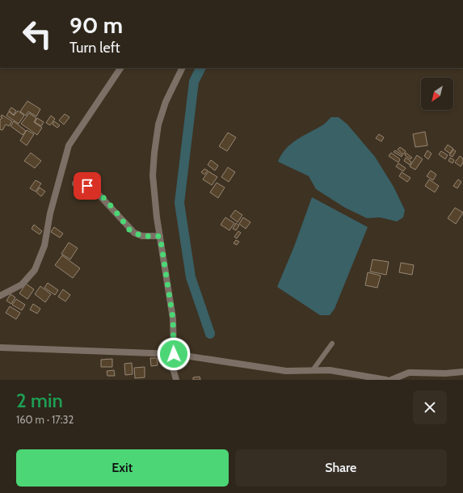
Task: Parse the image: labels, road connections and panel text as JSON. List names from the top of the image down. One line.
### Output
{"north":"bottom left","page":{"turn":["90 m","Turn left"],"heading":["2 min","160 m · 17:32"],"buttons":["Exit","Share"]}}
